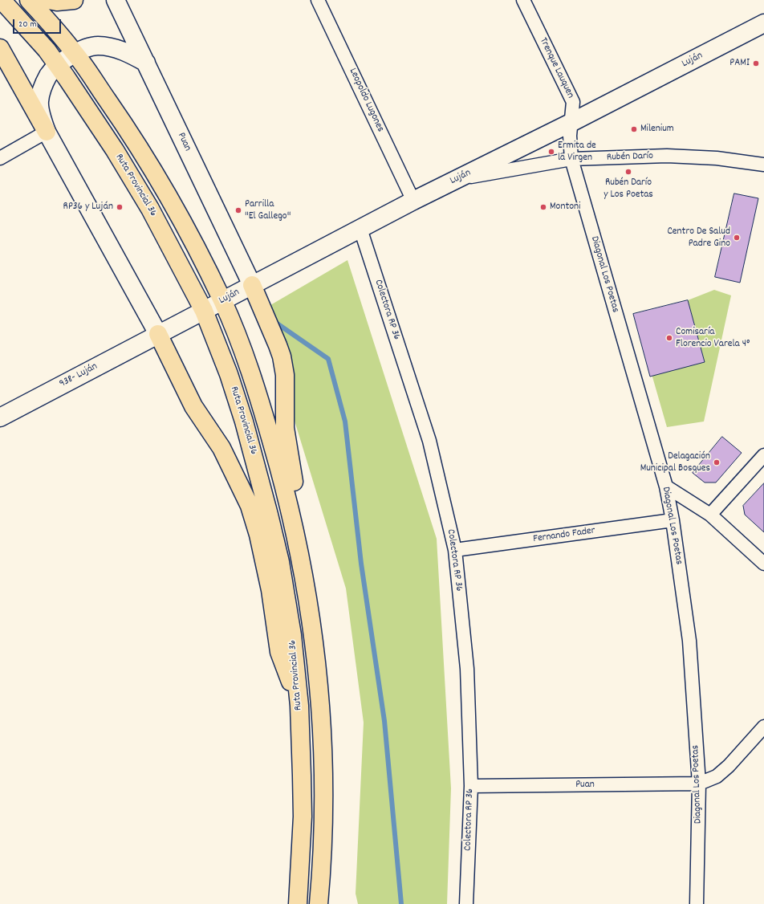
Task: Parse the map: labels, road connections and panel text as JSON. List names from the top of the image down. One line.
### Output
{"streets":{"main road":["Luján","Puan","Ruta Provincial 36","938- Luján"],"street":["Trenque Lauquen","Leopoldo Lugones","Rubén Darío","Diagonal Los Poetas","Colectora RP 36","Fernando Fader"]},"crossings":[["Luján","Trenque Lauquen"],["Luján","Leopoldo Lugones"],["Luján","Puan"],["Luján","Rubén Darío"],["Luján","Ruta Provincial 36"],["Luján","Colectora RP 36"],["Luján","938- Luján"],["Trenque Lauquen","Rubén Darío"],["Trenque Lauquen","Diagonal Los Poetas"],["Puan","Diagonal Los Poetas"],["Puan","Colectora RP 36"],["Rubén Darío","Diagonal Los Poetas"],["Diagonal Los Poetas","Fernando Fader"],["Colectora RP 36","Fernando Fader"]],"places":["PAMI","Milenium","Ermita de la Virgen","Rubén Darío y Los Poetas","RP36 y Luján","Montoni","Parrilla \"El Gallego\"","Centro De Salud Padre Gino","Comisaría Florencio Varela 4°","Delagación Municipal Bosques"],"scale_bar":"20 m"}
